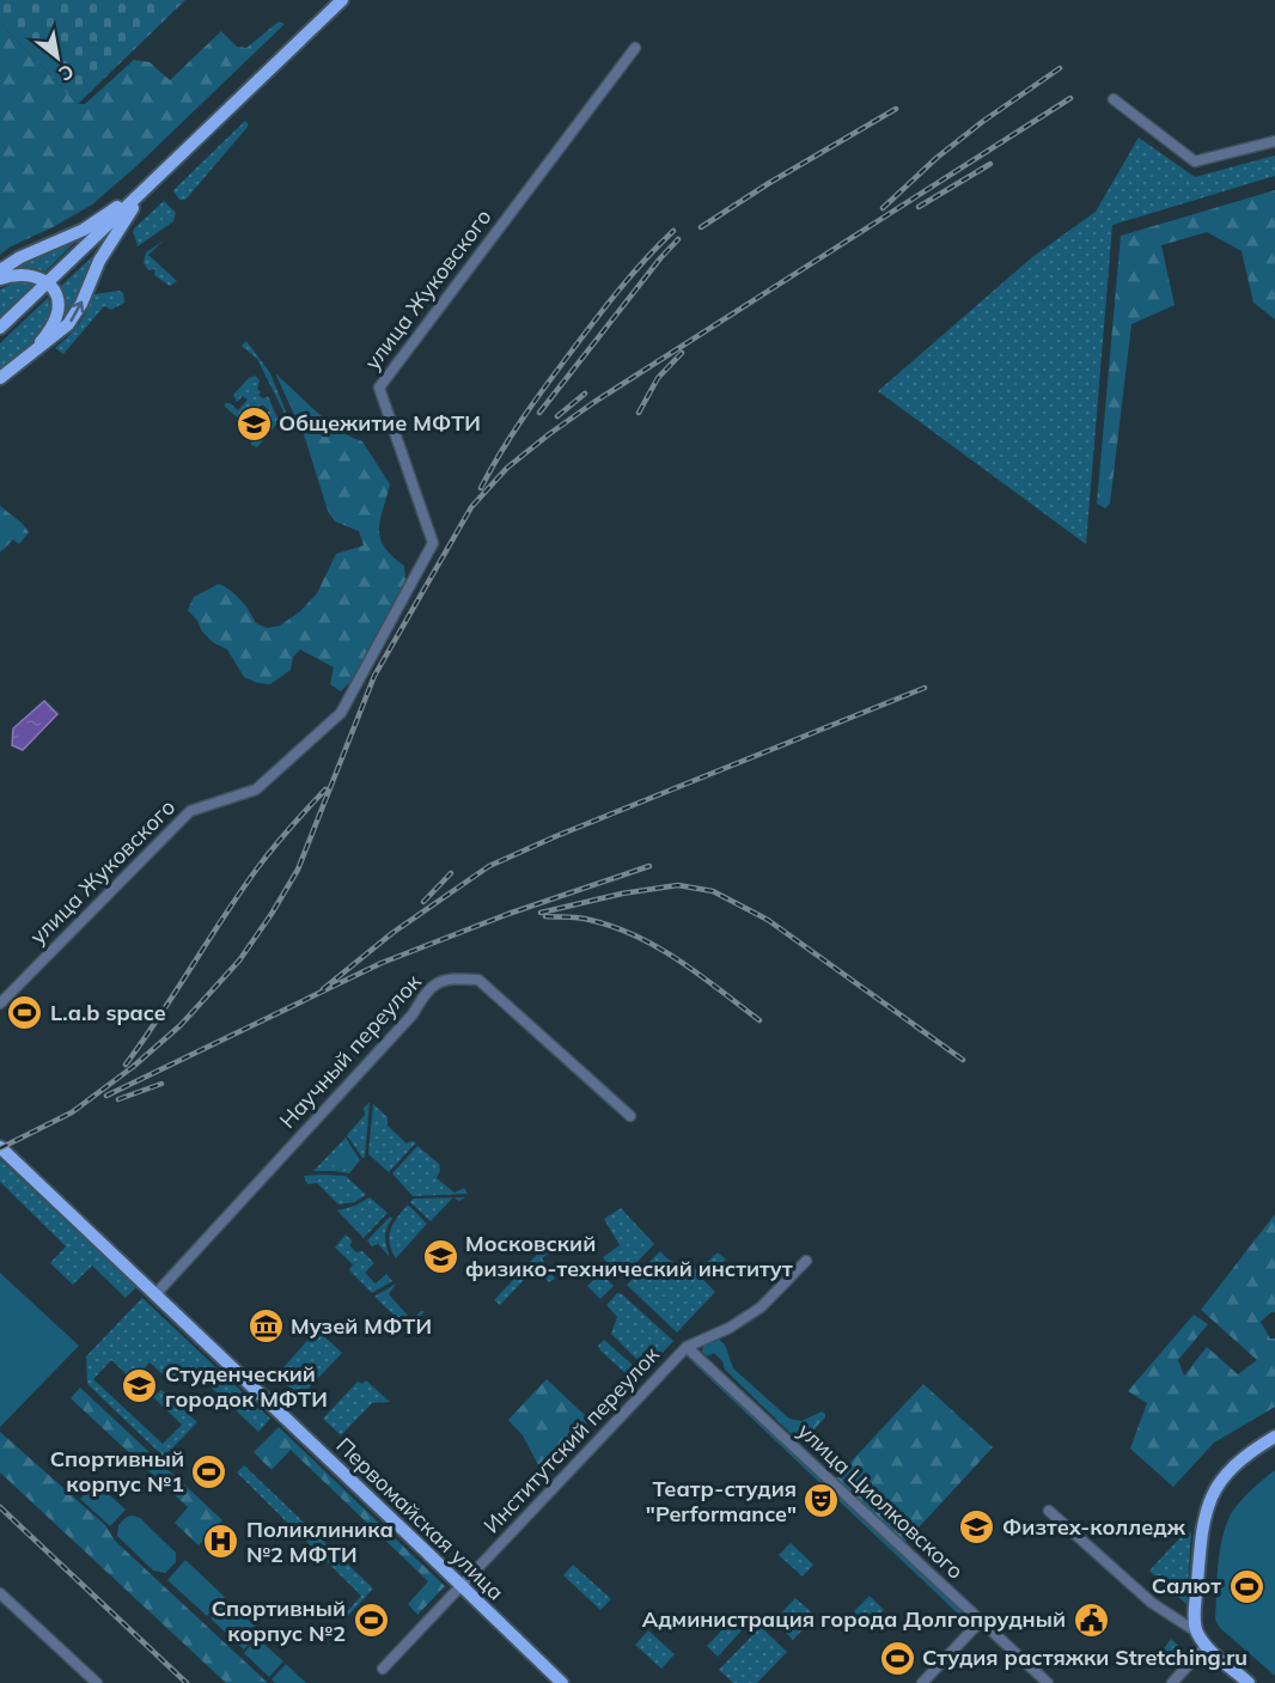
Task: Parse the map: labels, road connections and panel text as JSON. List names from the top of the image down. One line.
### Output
{"streets":{"main road":["Первомайская улица"],"street":["улица Жуковского","Научный переулок","Институтский переулок","улица Циолковского"]},"crossings":[["Научный переулок","Первомайская улица"],["Институтский переулок","улица Циолковского"],["Институтский переулок","Первомайская улица"]],"places":{"school or university":["Общежитие МФТИ","Московский физико-технический институт","Студенческий городок МФТИ","Физтех-колледж"],"sports":["L.a.b space","Спортивный корпус №1","Салют","Спортивный корпус №2","Студия растяжки Stretching.ru"],"museum":["Музей МФТИ"],"theatre":["Театр-студия \"Performance\""],"hospital":["Поликлиника №2 МФТИ"],"public building":["Администрация города Долгопрудный"]},"north":"bottom right"}
